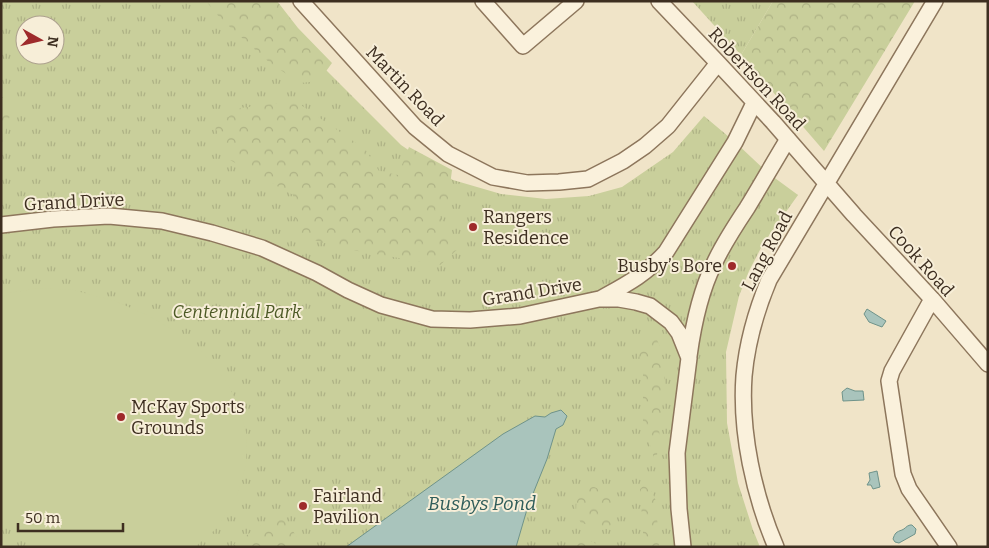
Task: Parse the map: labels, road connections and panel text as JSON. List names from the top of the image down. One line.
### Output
{"streets":{"street":["Robertson Road","Martin Road","Grand Drive","Lang Road","Cook Road"]},"crossings":[["Robertson Road","Martin Road"],["Robertson Road","Lang Road"],["Robertson Road","Cook Road"],["Lang Road","Cook Road"]],"water":["Busbys Pond"],"parks":["Centennial Park"],"places":["Rangers Residence","Busby’s Bore","McKay Sports Grounds","Fairland Pavilion"],"scale_bar":"50 m","north":"right"}
